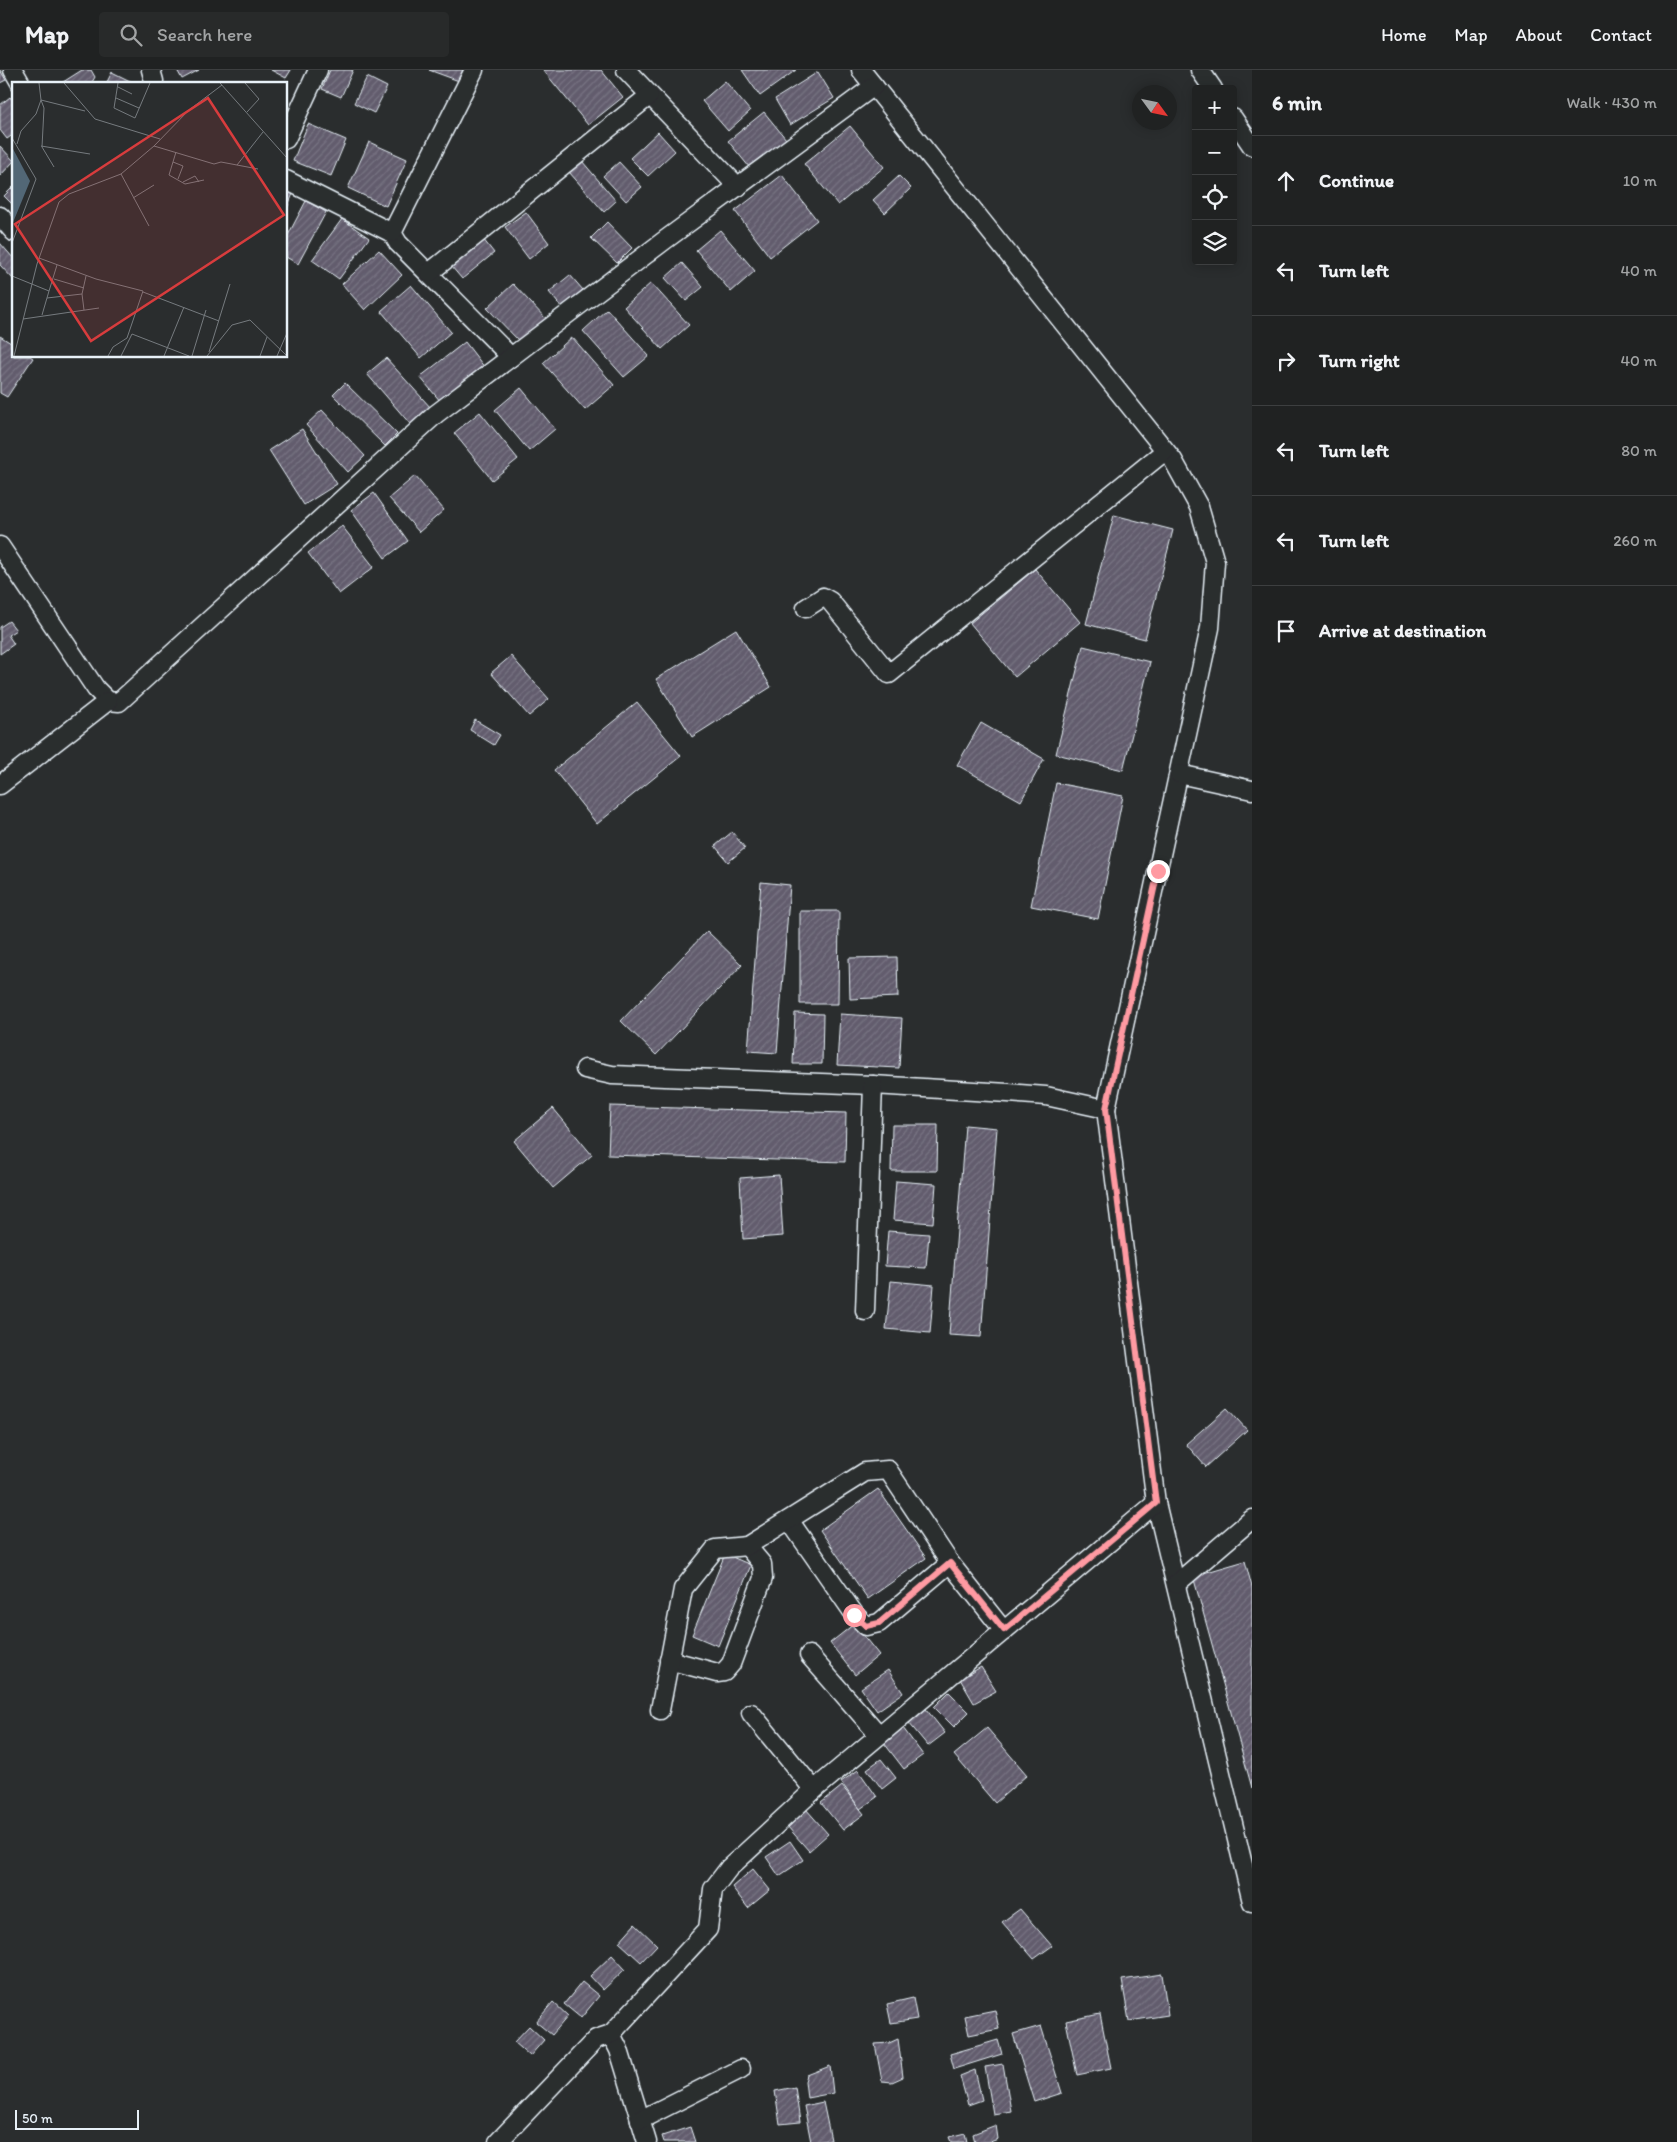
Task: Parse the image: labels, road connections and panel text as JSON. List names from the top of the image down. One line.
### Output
{"scale_bar":"50 m","north":"bottom right","page":{"header":"Map","search":"Search here","nav":["Home","Map","About","Contact"],"heading":["6 min","Walk · 430 m"],"map_buttons":["+","−"],"list":[["Continue","10 m"],["Turn left","40 m"],["Turn right","40 m"],["Turn left","80 m"],["Turn left","260 m"],"Arrive at destination"],"scale":"50 m"}}
